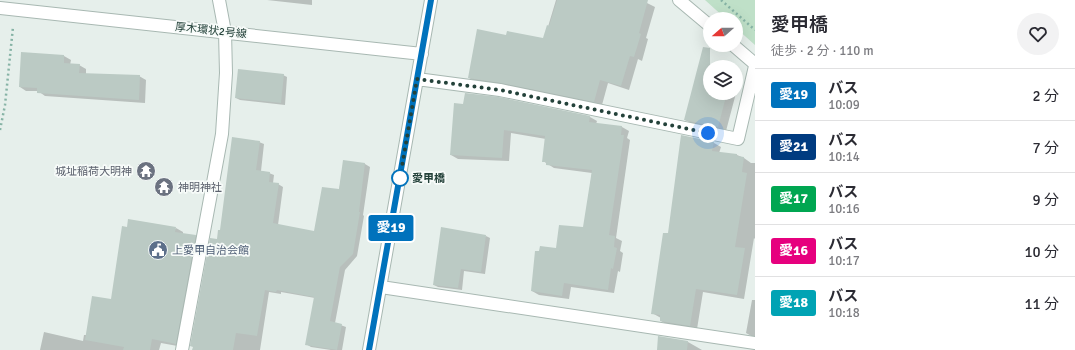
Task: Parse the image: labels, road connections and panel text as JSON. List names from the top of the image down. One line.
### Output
{"streets":{"street":["厚木環状2号線"]},"places":{"temple":["城址稲荷大明神","神明神社"],"other":["愛甲橋"],"public building":["上愛甲自治会館"]},"lines":["bus line 愛19"],"north":"left","page":{"on_map":"愛19","heading":["愛甲橋","徒歩 · 2 分 · 110 m"],"list":[{"mark":"愛19","name":"バス","note":"10:09","value":"2 分"},{"mark":"愛21","name":"バス","note":"10:14","value":"7 分"},{"mark":"愛17","name":"バス","note":"10:16","value":"9 分"},{"mark":"愛16","name":"バス","note":"10:17","value":"10 分"},{"mark":"愛18","name":"バス","note":"10:18","value":"11 分"}]}}
